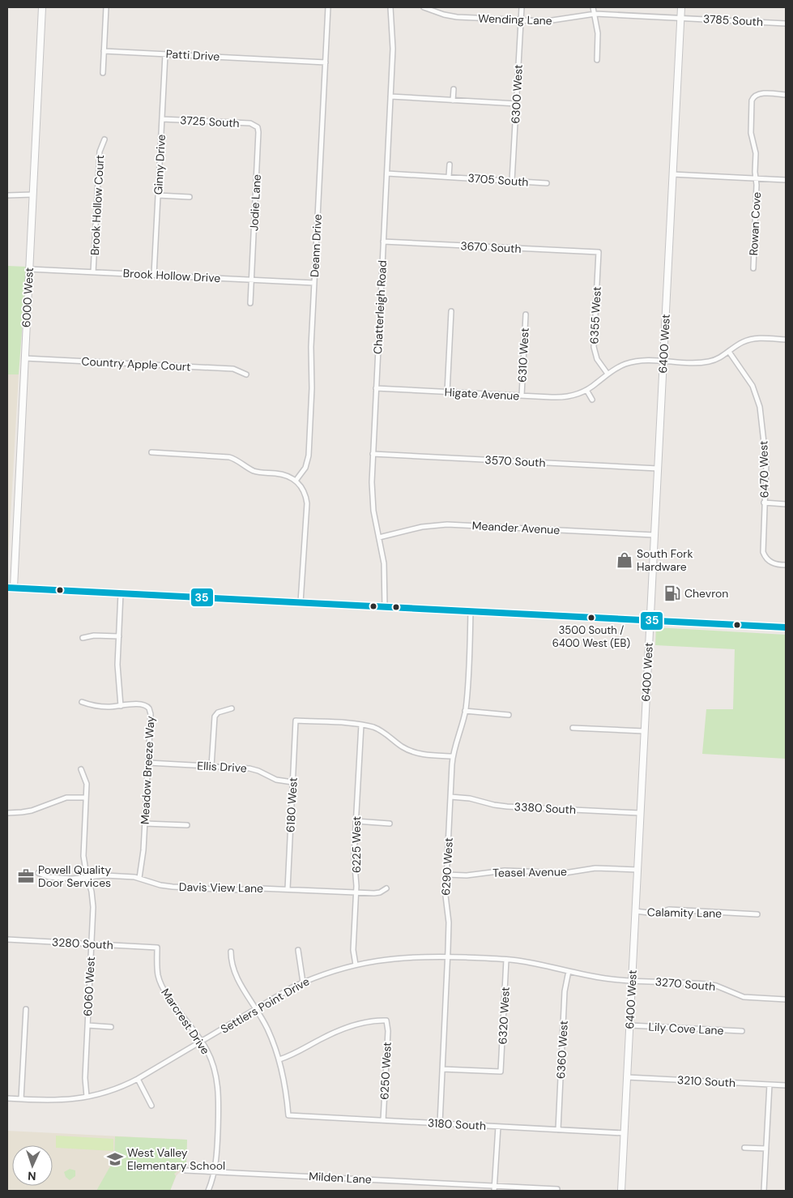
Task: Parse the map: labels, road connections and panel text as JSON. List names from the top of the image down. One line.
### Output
{"streets":{"street":["Wending Lane","3785 South","Patti Drive","6300 West","3725 South","Ginny Drive","3705 South","Jodie Lane","Brook Hollow Court","Rowan Cove","Deann Drive","3670 South","Brook Hollow Drive","6000 West","Chatterleigh Road","6355 West","6400 West","6310 West","Country Apple Court","Higate Avenue","3570 South","6470 West","Meander Avenue","Ellis Drive","Meadow Breeze Way","6180 West","3380 South","6225 West","6290 West","Teasel Avenue","Davis View Lane","Calamity Lane","3280 South","3270 South","6060 West","Settlers Point Drive","6320 West","Marcrest Drive","Lily Cove Lane","6360 West","6250 West","3210 South","3180 South","Milden Lane"]},"crossings":[["Wending Lane","3785 South"],["Wending Lane","6300 West"],["Wending Lane","6400 West"],["3785 South","6400 West"],["Patti Drive","Ginny Drive"],["Patti Drive","Deann Drive"],["6300 West","3705 South"],["3725 South","Ginny Drive"],["3725 South","Jodie Lane"],["Ginny Drive","Brook Hollow Drive"],["3705 South","Chatterleigh Road"],["Jodie Lane","Brook Hollow Drive"],["Brook Hollow Court","Brook Hollow Drive"],["Deann Drive","Brook Hollow Drive"],["3670 South","Chatterleigh Road"],["3670 South","6355 West"],["Brook Hollow Drive","6000 West"],["6000 West","Country Apple Court"],["Chatterleigh Road","Higate Avenue"],["Chatterleigh Road","3570 South"],["Chatterleigh Road","Meander Avenue"],["6355 West","Higate Avenue"],["6400 West","Higate Avenue"],["6400 West","3570 South"],["6400 West","Meander Avenue"],["6400 West","3380 South"],["6400 West","Teasel Avenue"],["6400 West","Calamity Lane"],["6400 West","3270 South"],["6400 West","Settlers Point Drive"],["6400 West","Lily Cove Lane"],["6400 West","3210 South"],["6400 West","3180 South"],["6310 West","Higate Avenue"],["Higate Avenue","6470 West"],["Ellis Drive","Meadow Breeze Way"],["Ellis Drive","6180 West"],["Meadow Breeze Way","Davis View Lane"],["6180 West","6225 West"],["6180 West","Davis View Lane"],["3380 South","6290 West"],["6225 West","Davis View Lane"],["6225 West","Settlers Point Drive"],["6290 West","Teasel Avenue"],["6290 West","Settlers Point Drive"],["6290 West","6320 West"],["6290 West","3180 South"],["Davis View Lane","6060 West"],["3280 South","6060 West"],["3280 South","Marcrest Drive"],["3270 South","Settlers Point Drive"],["6060 West","Settlers Point Drive"],["Settlers Point Drive","6320 West"],["Settlers Point Drive","Marcrest Drive"],["Settlers Point Drive","6360 West"],["Marcrest Drive","Milden Lane"],["6360 West","3180 South"],["6250 West","3180 South"]],"places":{"shop":["South Fork Hardware"],"fuel station":["Chevron"],"other":["3500 South / 6400 West (EB)"],"office":["Powell Quality Door Services"],"school or university":["West Valley Elementary School"]},"lines":["transit line 35"],"north":"bottom"}
